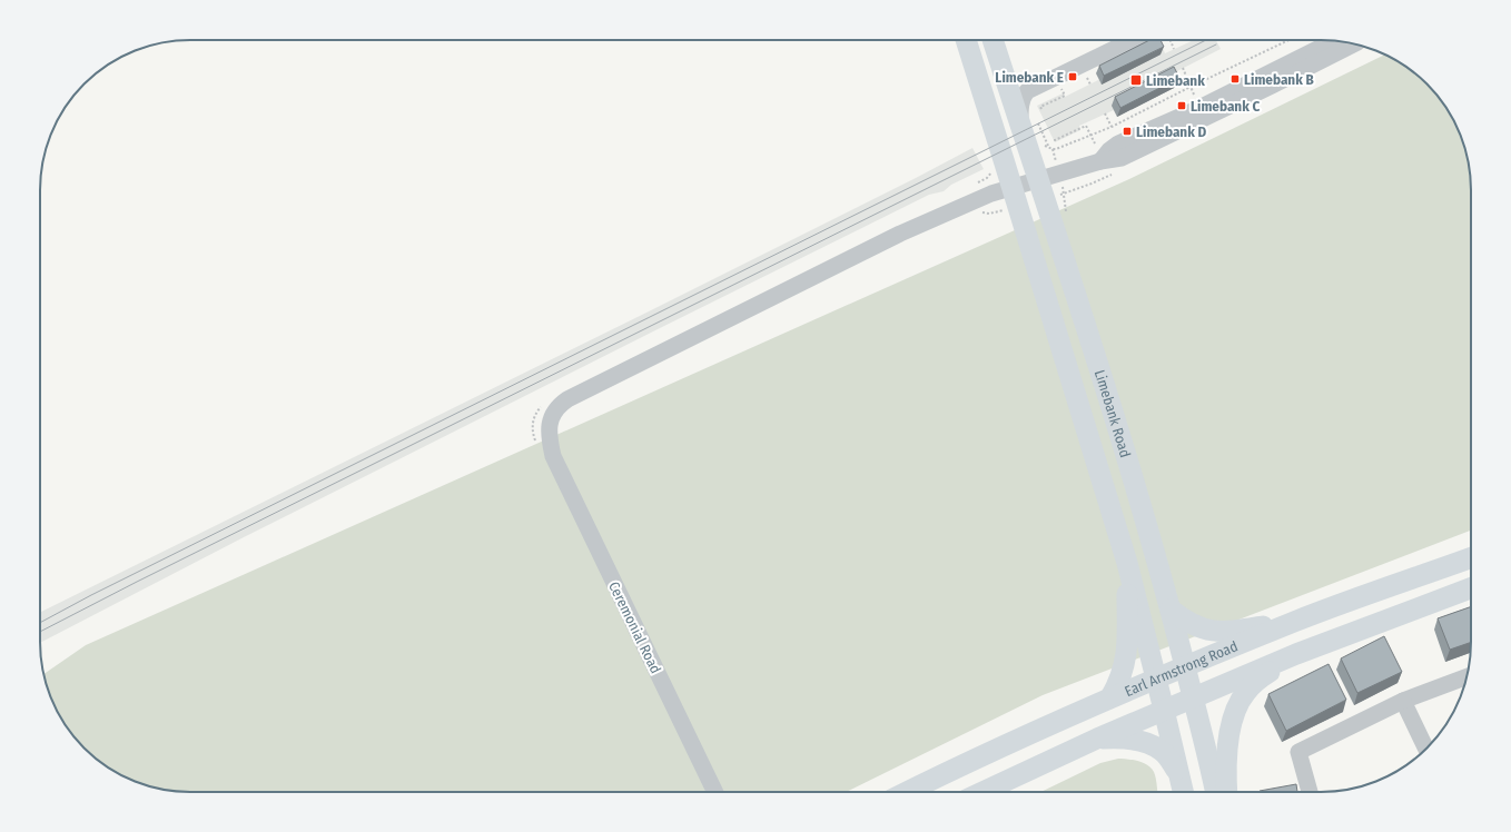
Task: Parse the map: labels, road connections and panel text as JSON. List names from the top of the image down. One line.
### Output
{"streets":{"main road":["Limebank Road","Earl Armstrong Road"],"lane":["Ceremonial Road"]},"crossings":[["Limebank Road","Ceremonial Road"],["Limebank Road","Earl Armstrong Road"]],"places":{"transit":["Limebank E","Limebank B","Limebank","Limebank C","Limebank D"]}}
